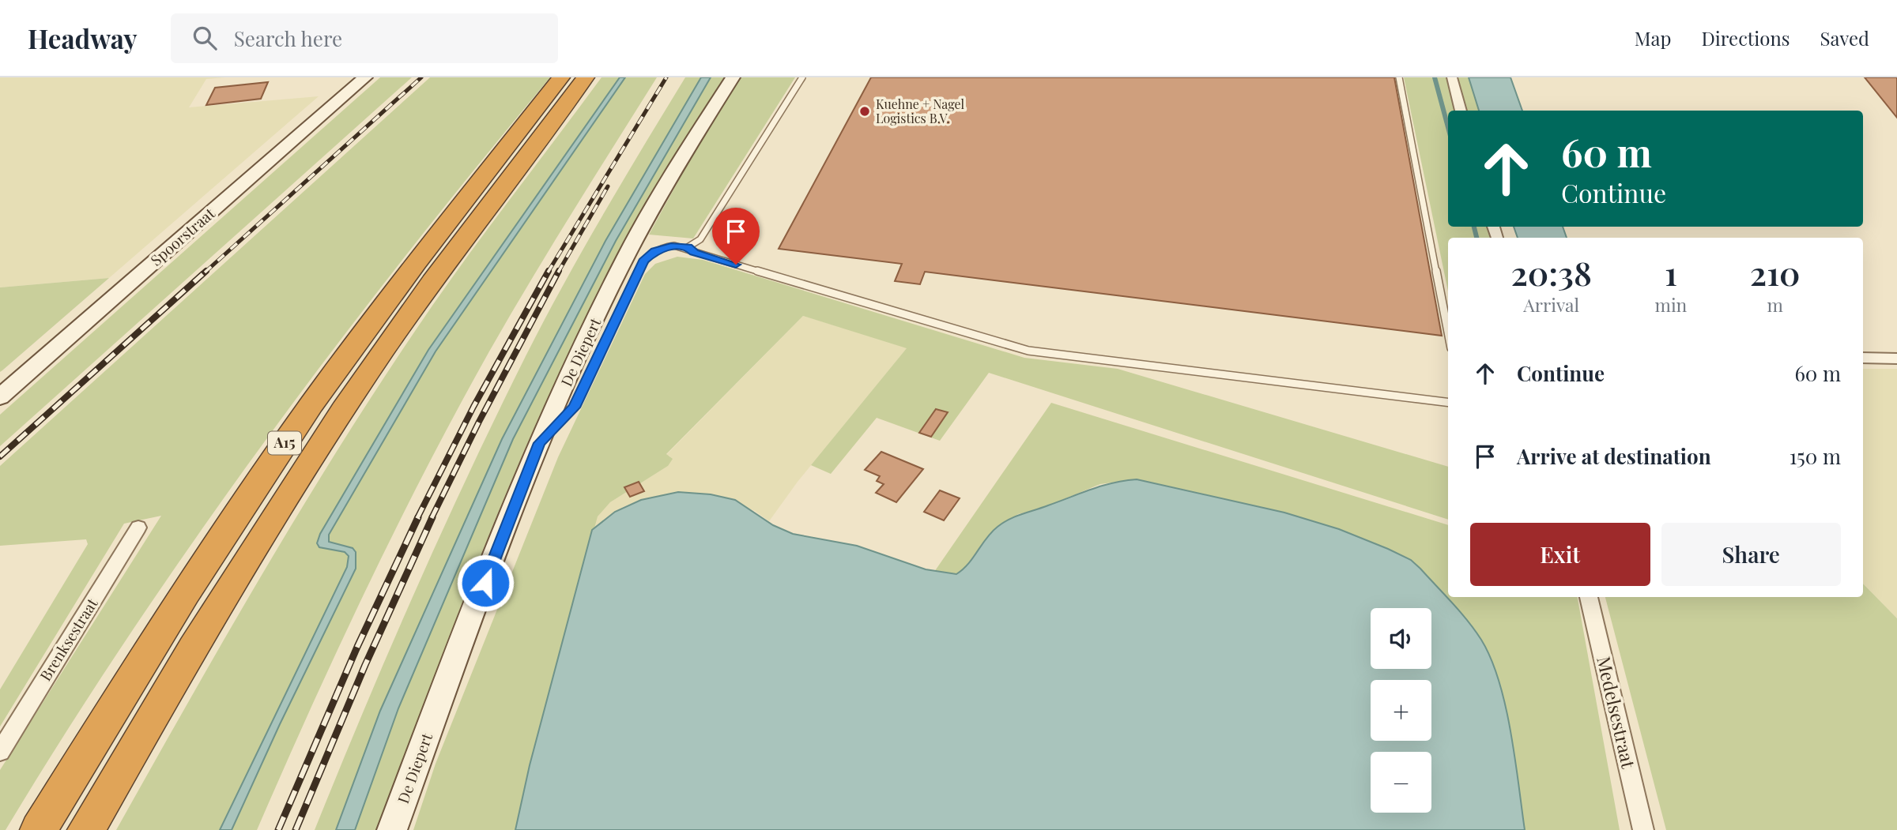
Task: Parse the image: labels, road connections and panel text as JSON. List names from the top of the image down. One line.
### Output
{"streets":{"highway":["A15"],"main road":["Spoorstraat","De Diepert"],"street":["Brenksestraat","Medelsestraat"]},"places":["Kuehne + Nagel Logistics B.V."],"page":{"header":"Headway","search":"Search here","nav":["Map","Directions","Saved"],"turn":["60 m","Continue"],"eta":["20:38","Arrival","1","min","210","m"],"list":[{"name":"Continue","value":"60 m"},{"name":"Arrive at destination","value":"150 m"}],"buttons":["Exit","Share"],"map_buttons":["+","−"]}}
